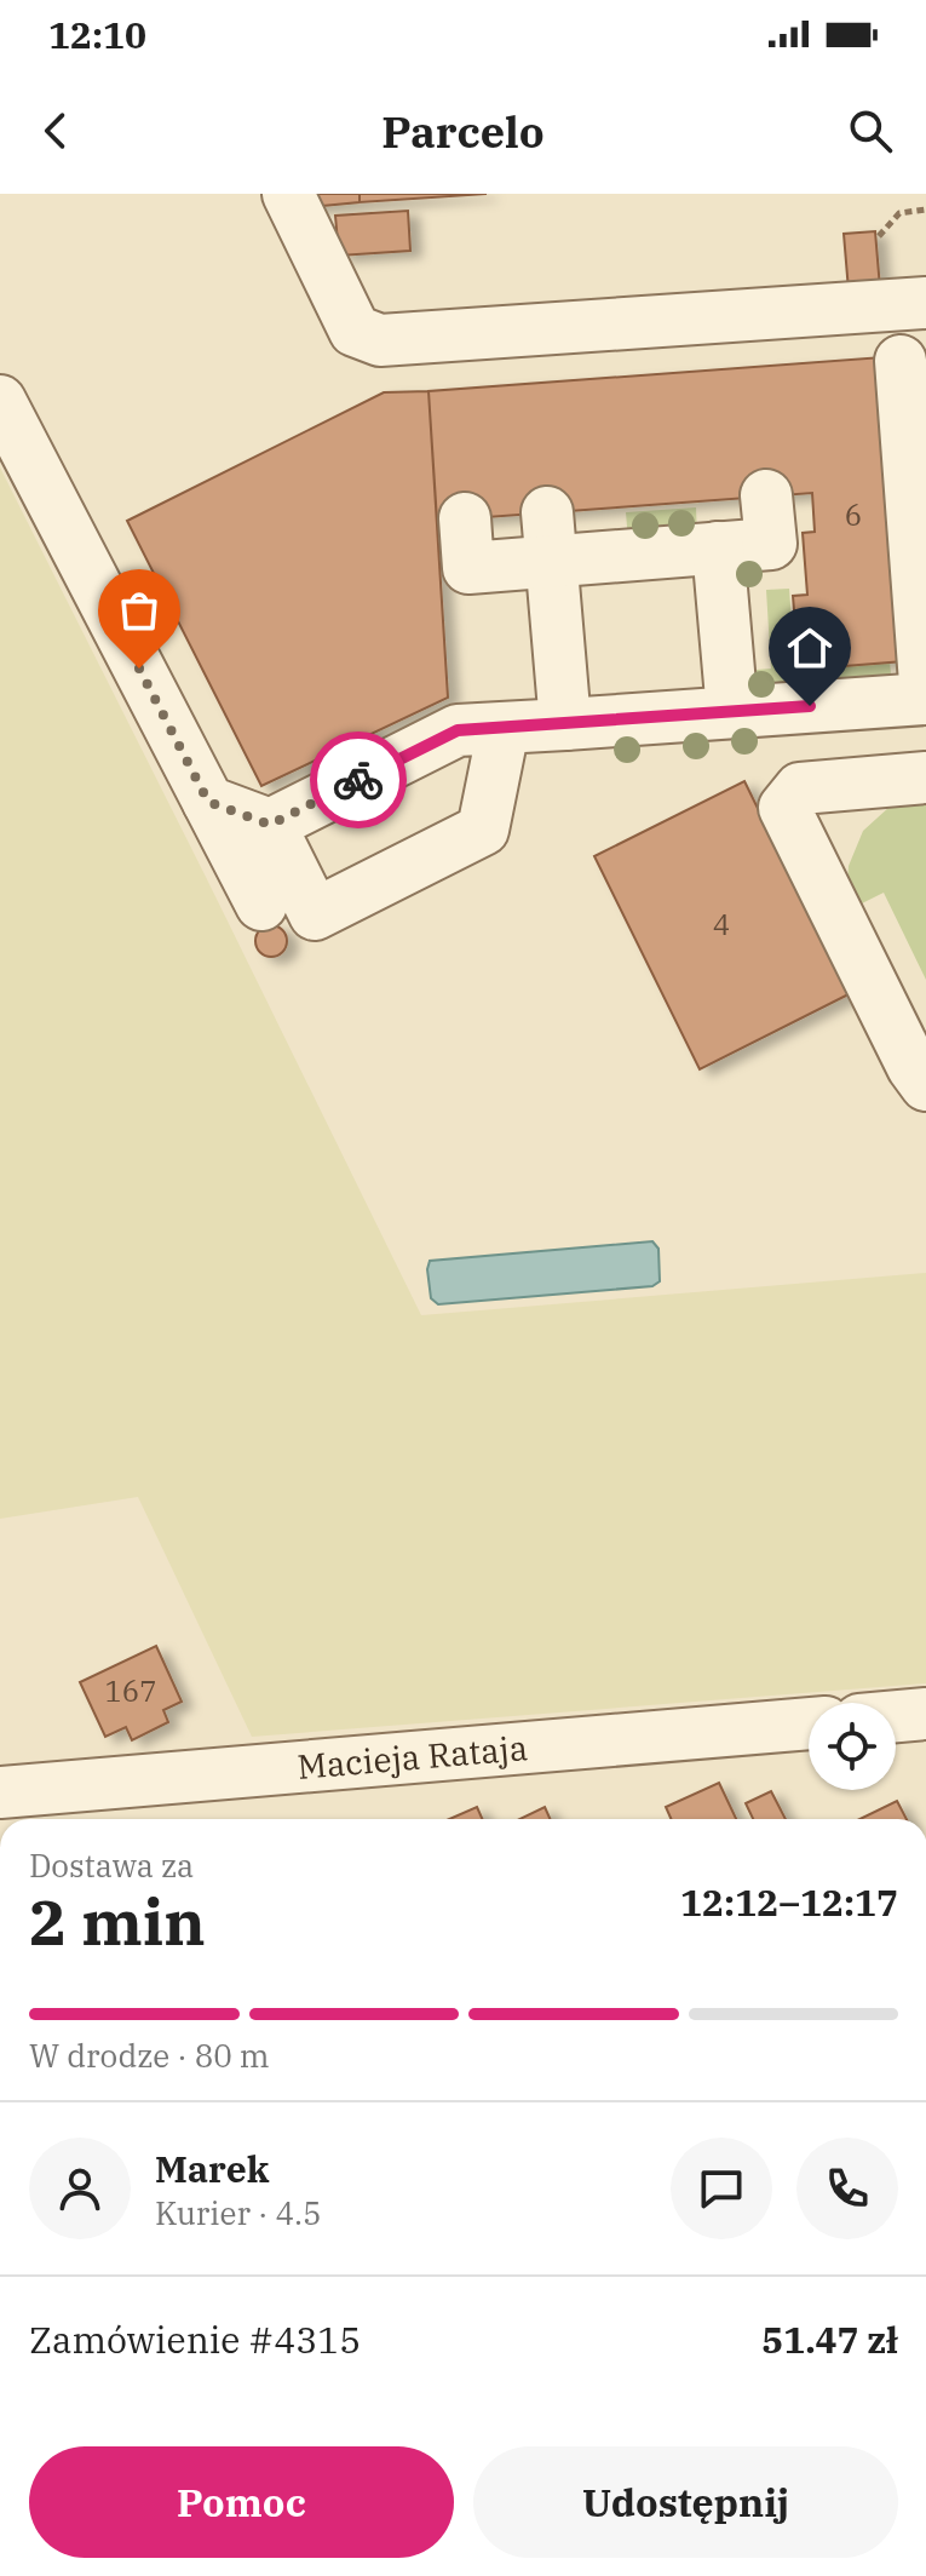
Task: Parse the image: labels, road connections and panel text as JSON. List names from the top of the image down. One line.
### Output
{"streets":{"street":["Macieja Rataja"]},"house_numbers":["6","4","167"],"page":{"status":"12:10","header":"Parcelo","heading":["2 min","Dostawa za","12:12–12:17"],"panel":["Marek","Kurier · 4.5","Zamówienie #4315","51.47 zł"],"bar":"W drodze · 80 m","buttons":["Pomoc","Udostępnij"]}}
